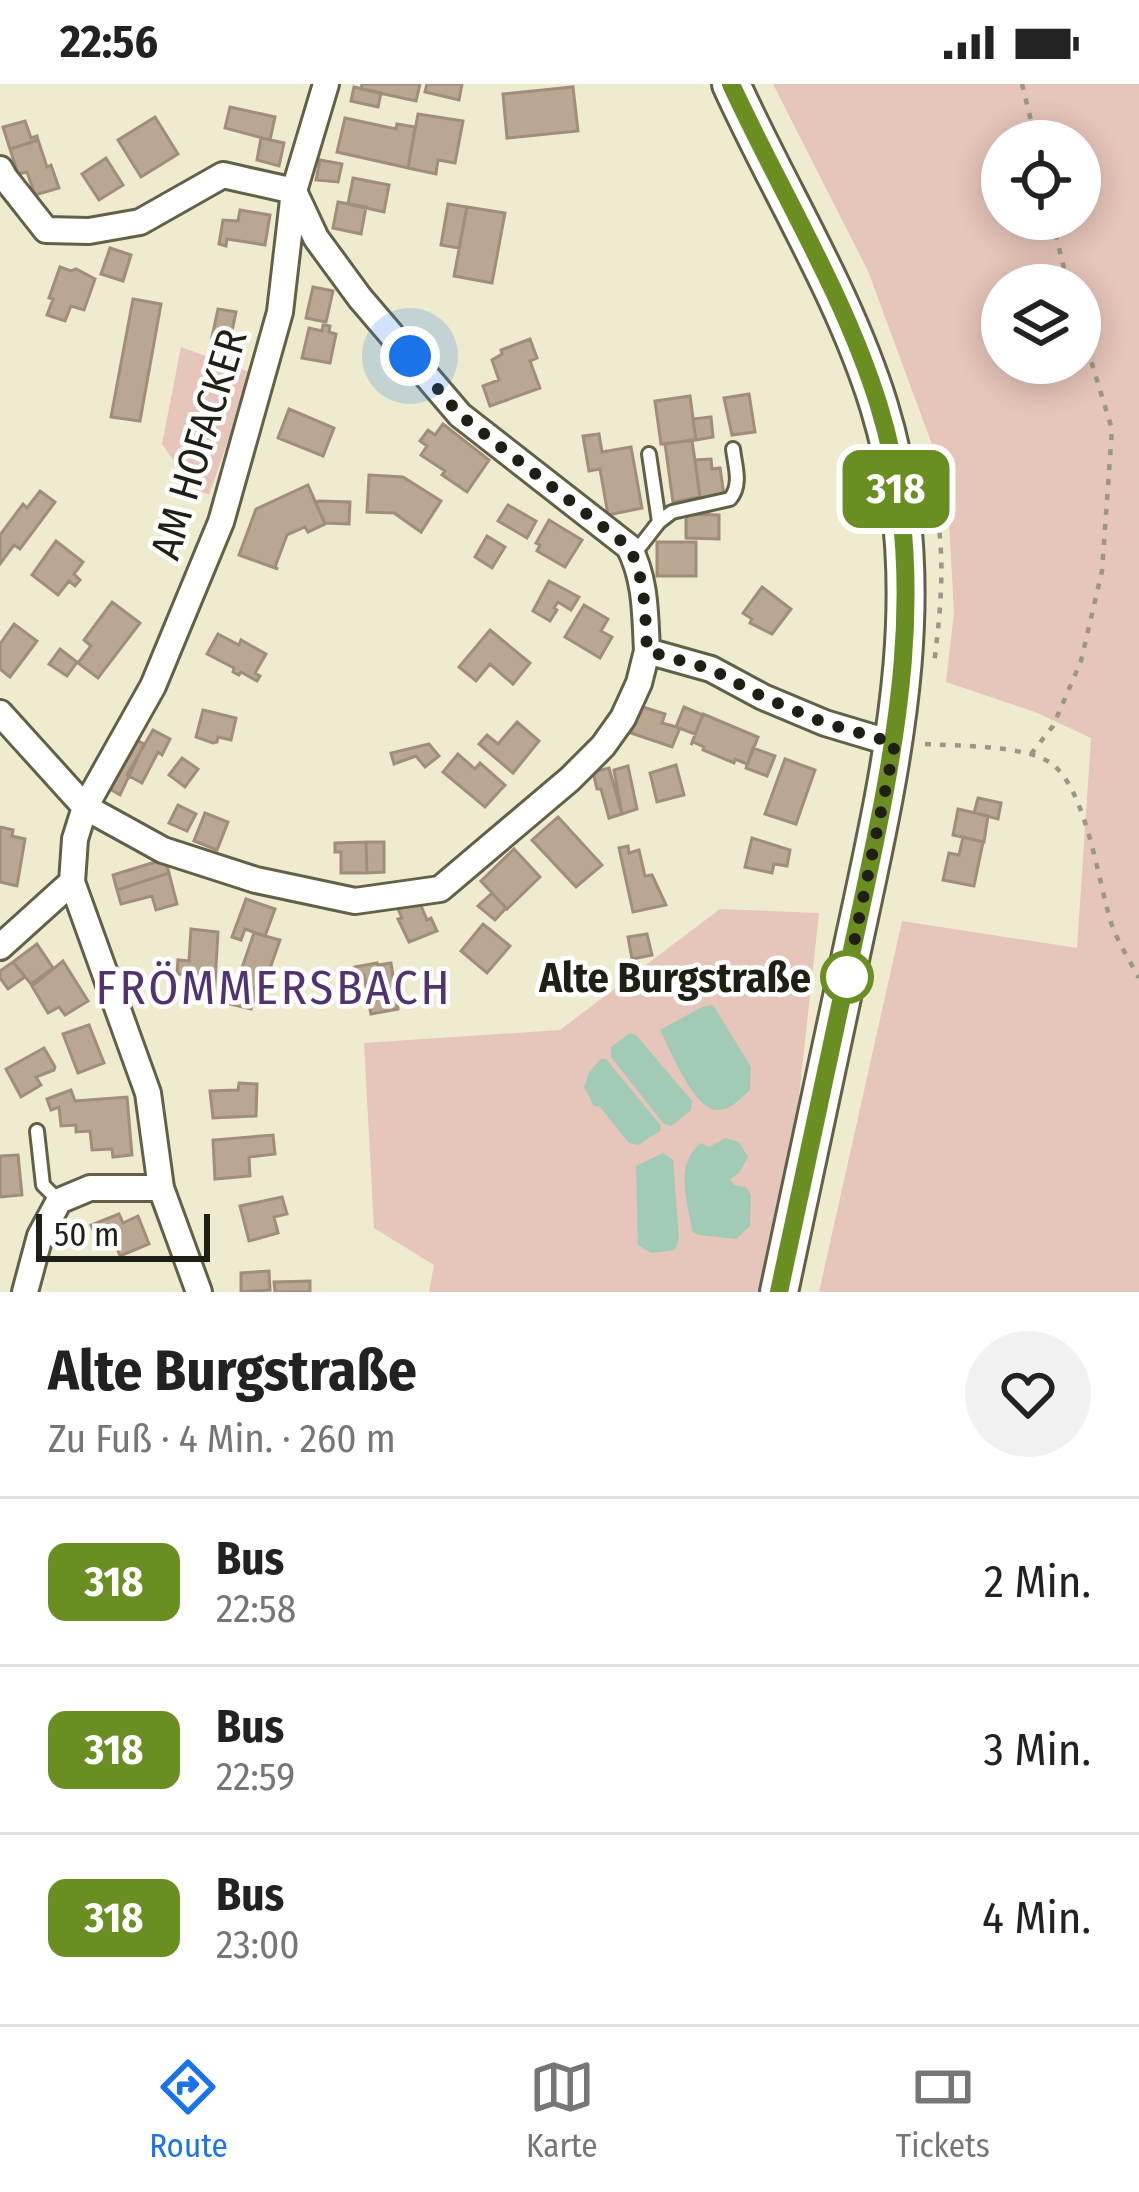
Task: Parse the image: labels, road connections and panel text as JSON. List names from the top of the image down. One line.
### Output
{"streets":{"street":["AM HOFACKER"]},"districts":["FRÖMMERSBACH"],"places":["Alte Burgstraße"],"lines":["bus line 318"],"scale_bar":"50 m","page":{"status":"22:56","on_map":"318","scale":"50 m","heading":["Alte Burgstraße","Zu Fuß · 4 Min. · 260 m"],"list":[{"mark":"318","name":"Bus","note":"22:58","value":"2 Min."},{"mark":"318","name":"Bus","note":"22:59","value":"3 Min."},{"mark":"318","name":"Bus","note":"23:00","value":"4 Min."}],"tabs":["Route","Karte","Tickets"]}}
